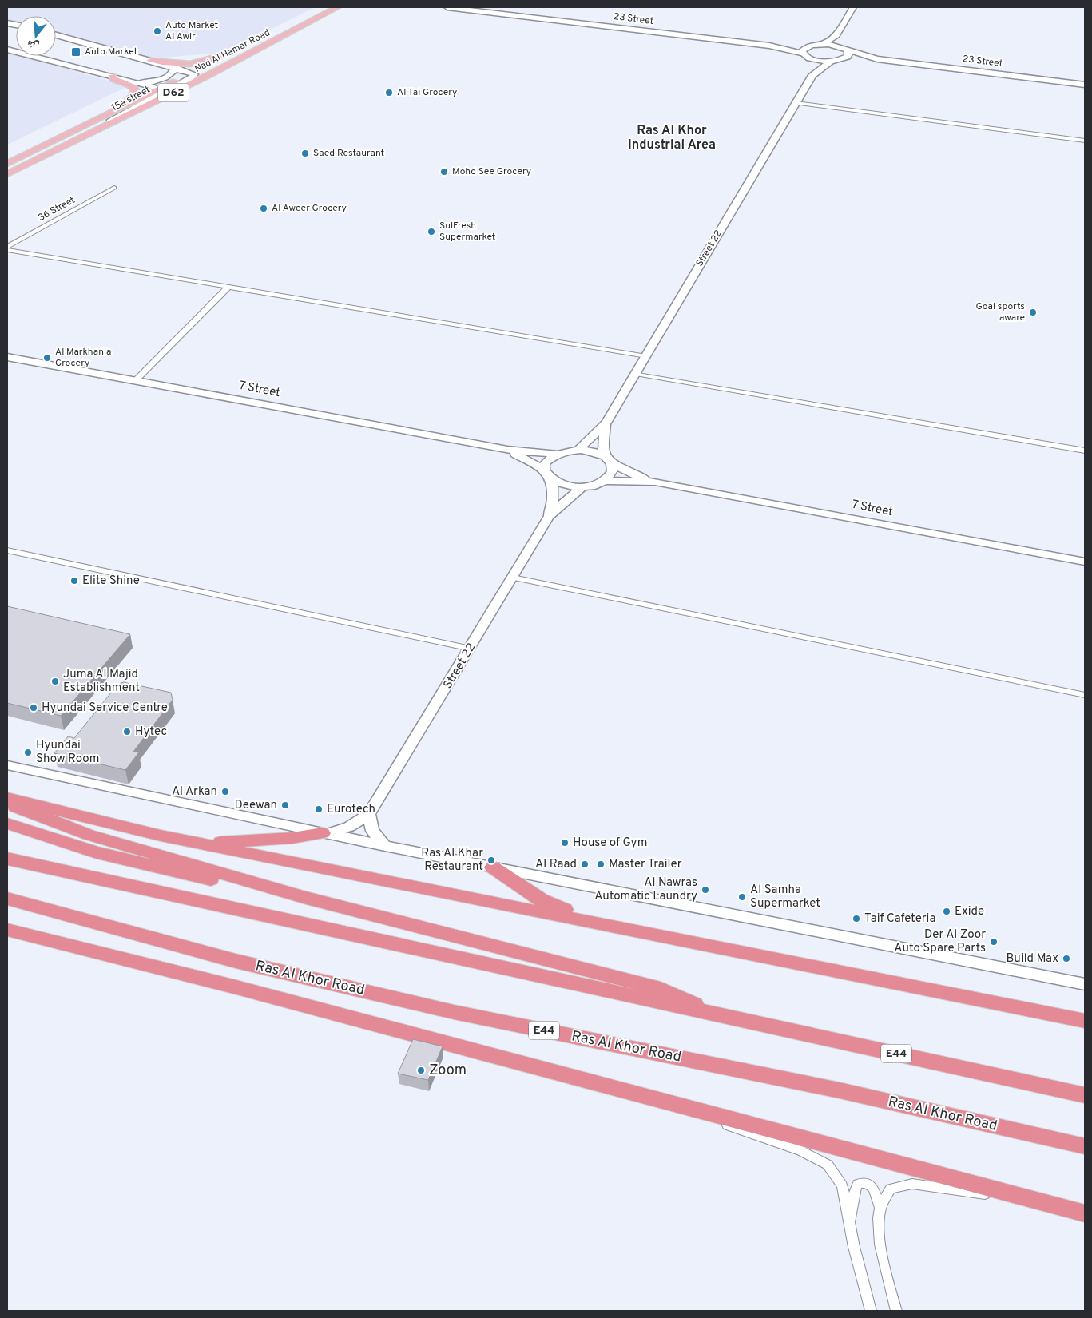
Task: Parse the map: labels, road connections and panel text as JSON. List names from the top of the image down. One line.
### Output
{"streets":{"highway":["Ras Al Khor Road","E44"],"main road":["Nad Al Hamar Road","D62"],"street":["23 Street","15a street","36 Street","Street 22","7 Street"]},"crossings":[["23 Street","Street 22"],["Nad Al Hamar Road","15a street"],["Street 22","7 Street"]],"districts":["Ras Al Khor Industrial Area"],"places":{"other":["Auto Market Al Awir","Al Tai Grocery","Saed Restaurant","Mohd See Grocery","Al Aweer Grocery","SulFresh Supermarket","Goal sports aware","Al Markhania Grocery","Elite Shine","Juma Al Majid Establishment","Hyundai Service Centre","Hytec","Hyundai Show Room","Al Arkan","Deewan","Eurotech","House of Gym","Ras Al Khar Restaurant","Al Raad","Master Trailer","Al Nawras Automatic Laundry","Al Samha Supermarket","Exide","Taif Cafeteria","Der Al Zoor Auto Spare Parts","Build Max","Zoom"],"transit":["Auto Market"]},"north":"bottom"}
